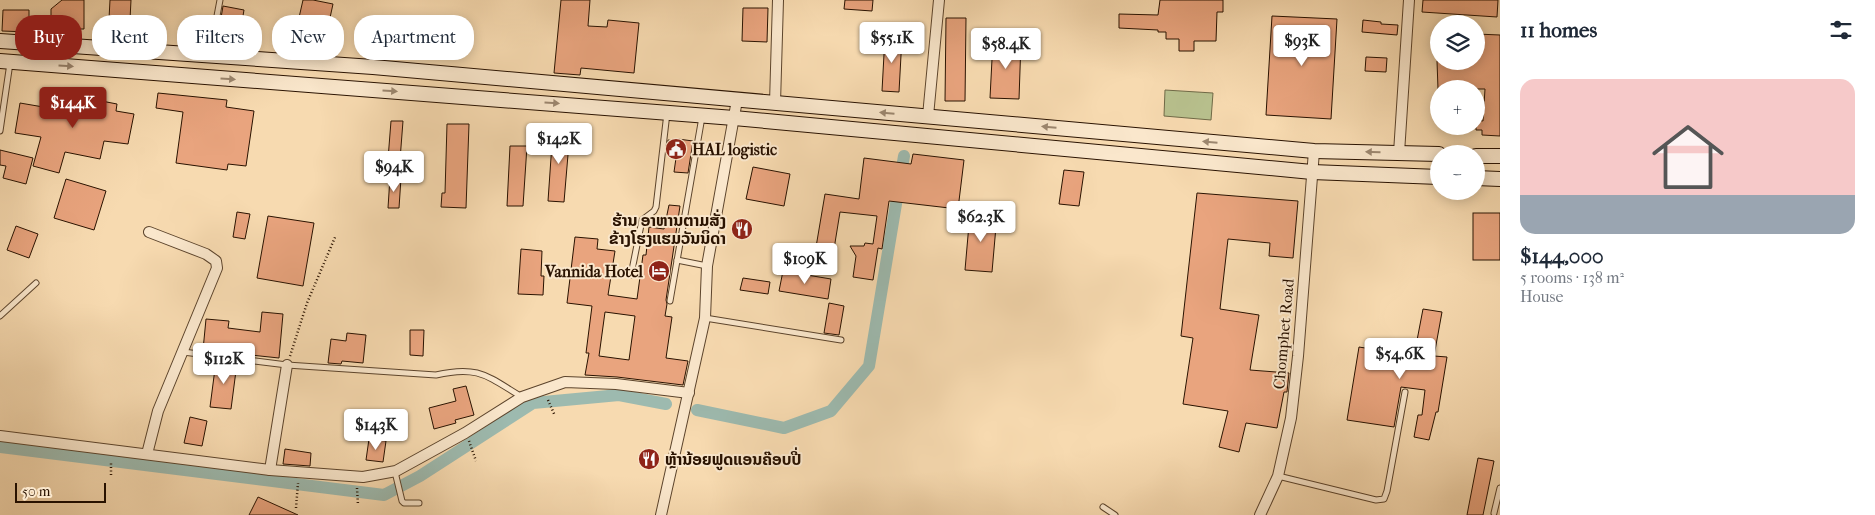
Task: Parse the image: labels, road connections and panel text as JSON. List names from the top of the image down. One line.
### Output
{"streets":{"street":["Chomphet Road"]},"places":{"public building":["HAL logistic"],"restaurant":["ຮ້ານ ອາຫານຕາມສັ່ງ ຂ້າງໂຮງແຮມວັນນິດາ","ຫຼ້ານ້ອຍຟູດແອນຄ໊ອບປີ່"],"hotel":["Vannida Hotel"]},"scale_bar":"50 m","page":{"heading":"11 homes","map_buttons":["+","−"],"chip":["Buy","Rent","Filters","New","Apartment"],"price":["$55.1K","$93K","$58.4K","$144K","$142K","$94K","$62.3K","$109K","$54.6K","$112K","$143K"],"list":[{"name":"$144,000","note":"5 rooms · 138 m² · House"}],"scale":"50 m"}}
